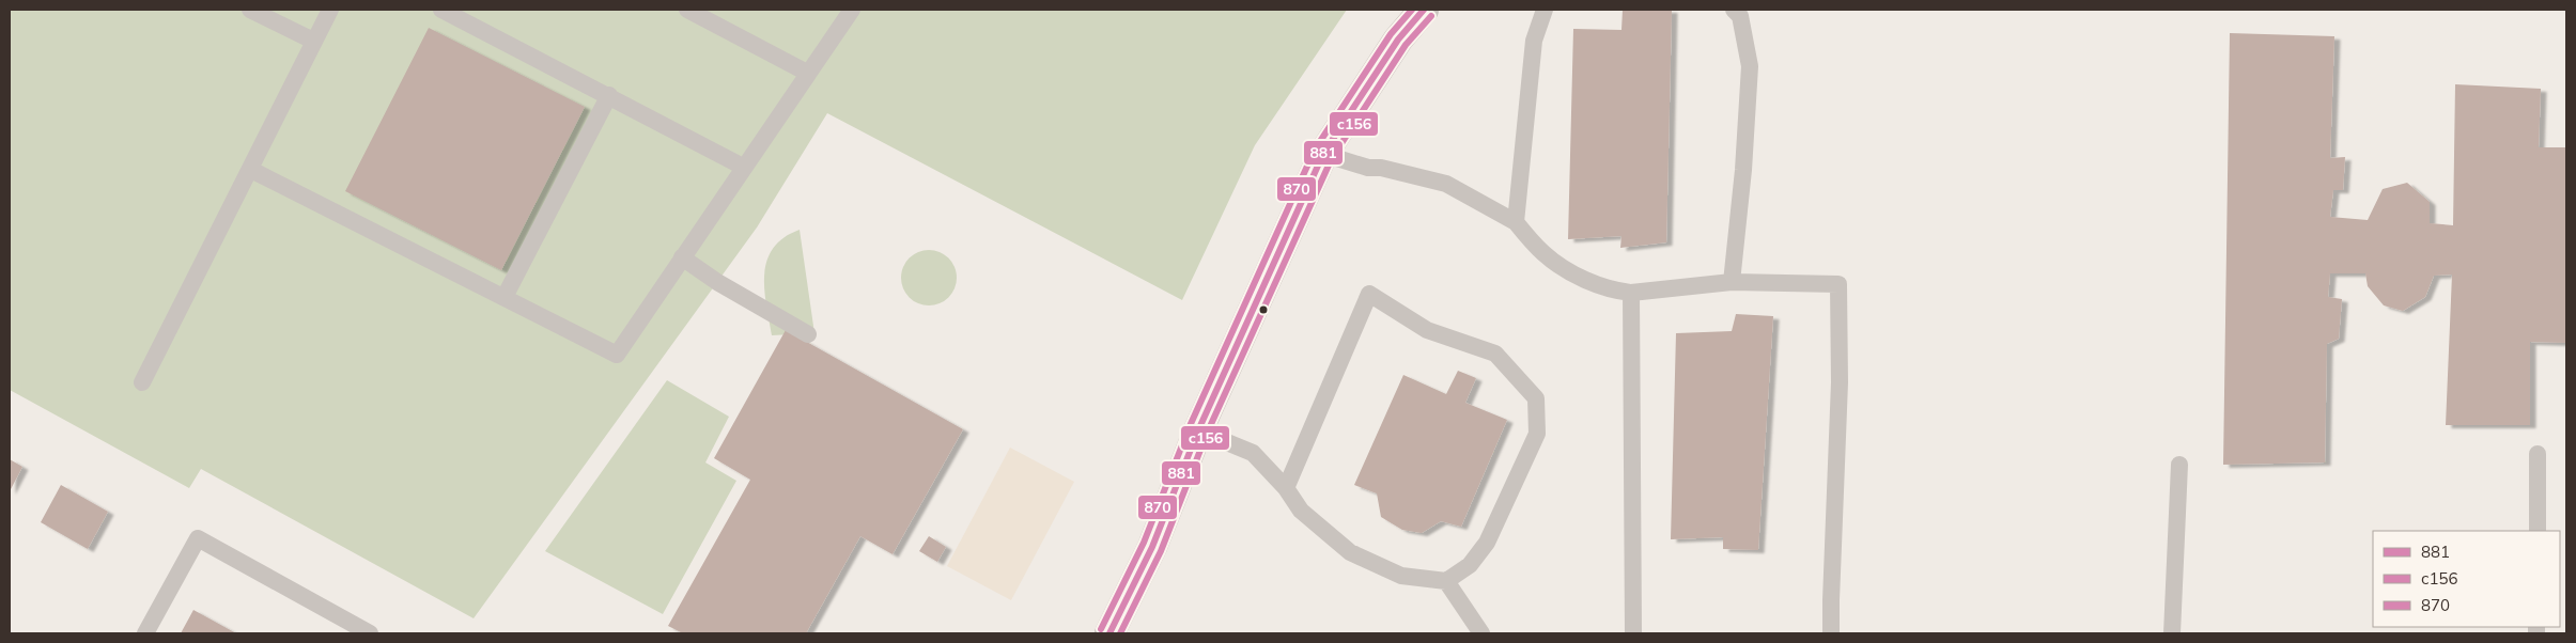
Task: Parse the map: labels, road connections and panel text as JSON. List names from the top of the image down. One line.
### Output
{"lines":["transit line 881","transit line 870","transit line с156"],"legend":["881","с156","870"]}
